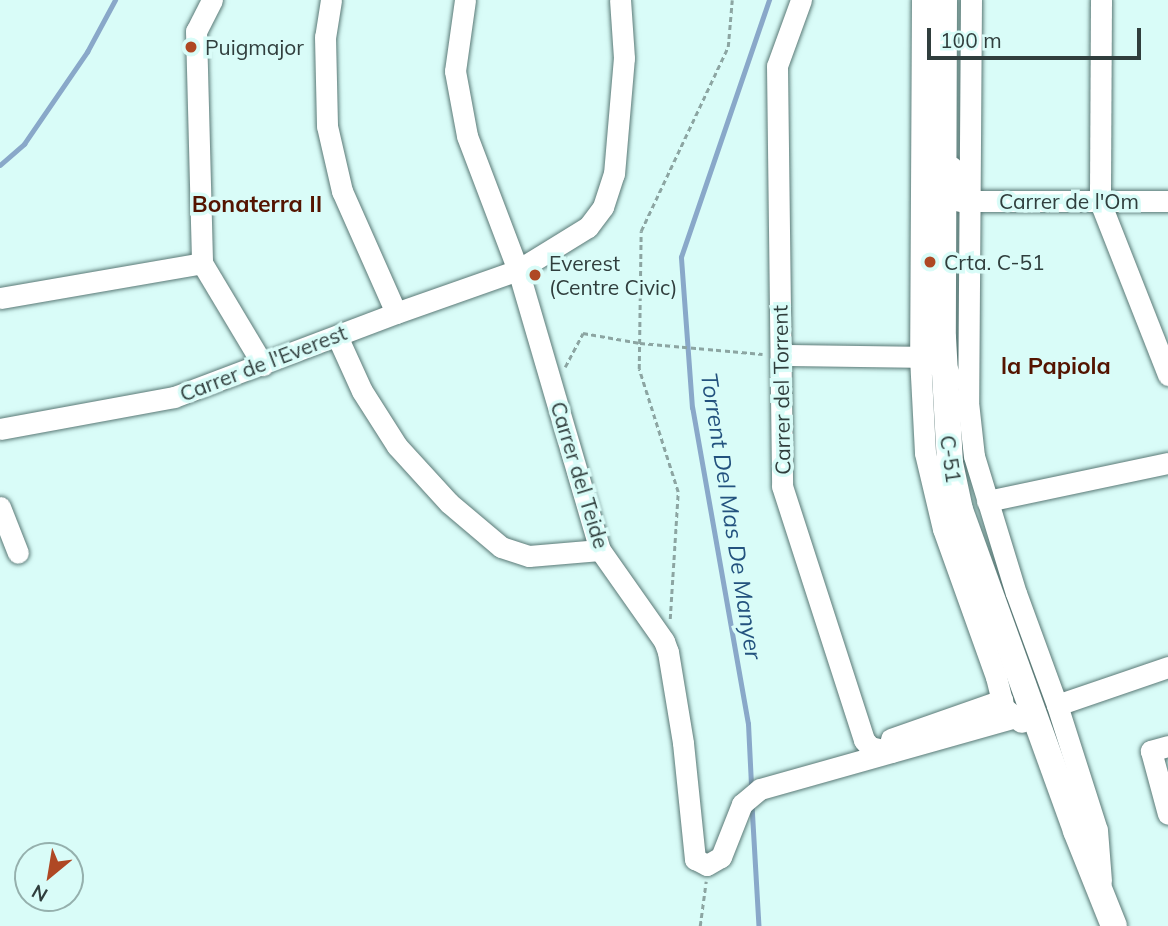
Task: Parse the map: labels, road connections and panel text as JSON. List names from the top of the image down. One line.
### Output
{"streets":{"main road":["C-51"],"street":["Carrer de l'Om","Carrer de l'Everest","Carrer del Torrent","Carrer del Teide"]},"crossings":[["Carrer de l'Om","C-51"],["Carrer de l'Everest","Carrer del Teide"]],"districts":["Bonaterra II","la Papiola"],"water":["Torrent Del Mas De Manyer"],"places":["Puigmajor","Crta. C-51","Everest (Centre Civic)"],"scale_bar":"100 m","north":"bottom left"}
